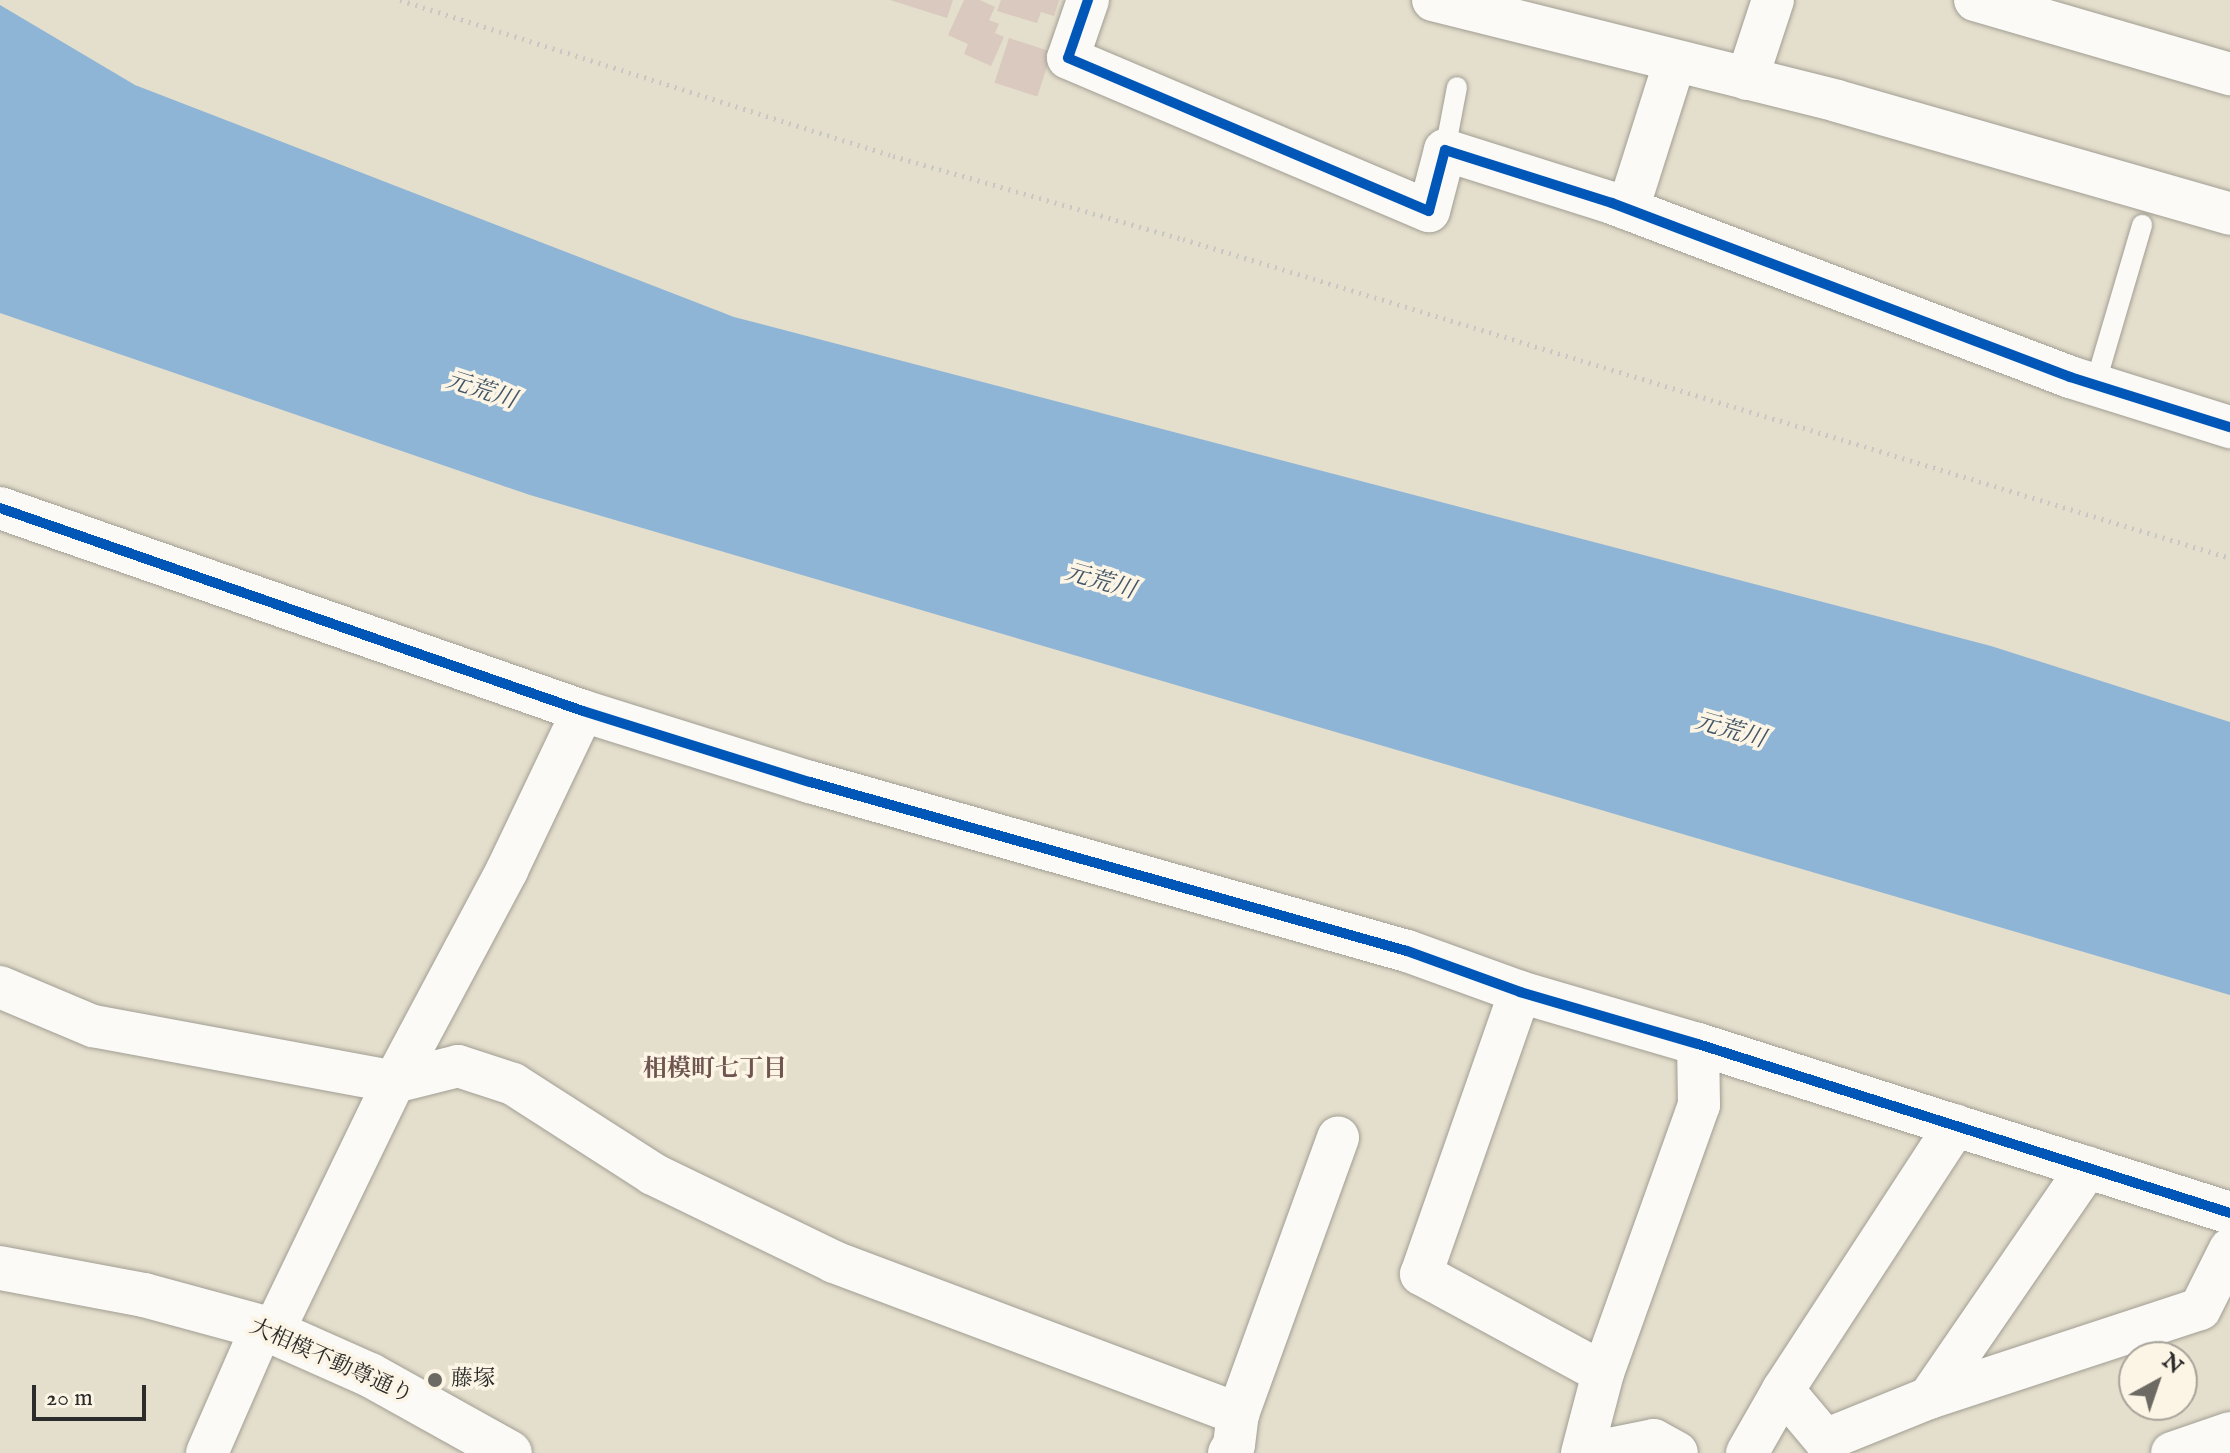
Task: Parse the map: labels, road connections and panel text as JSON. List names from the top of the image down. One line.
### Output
{"streets":{"street":["大相模不動尊通り"]},"districts":["相模町七丁目"],"water":["元荒川"],"places":["藤塚"],"scale_bar":"20 m","north":"top right"}
